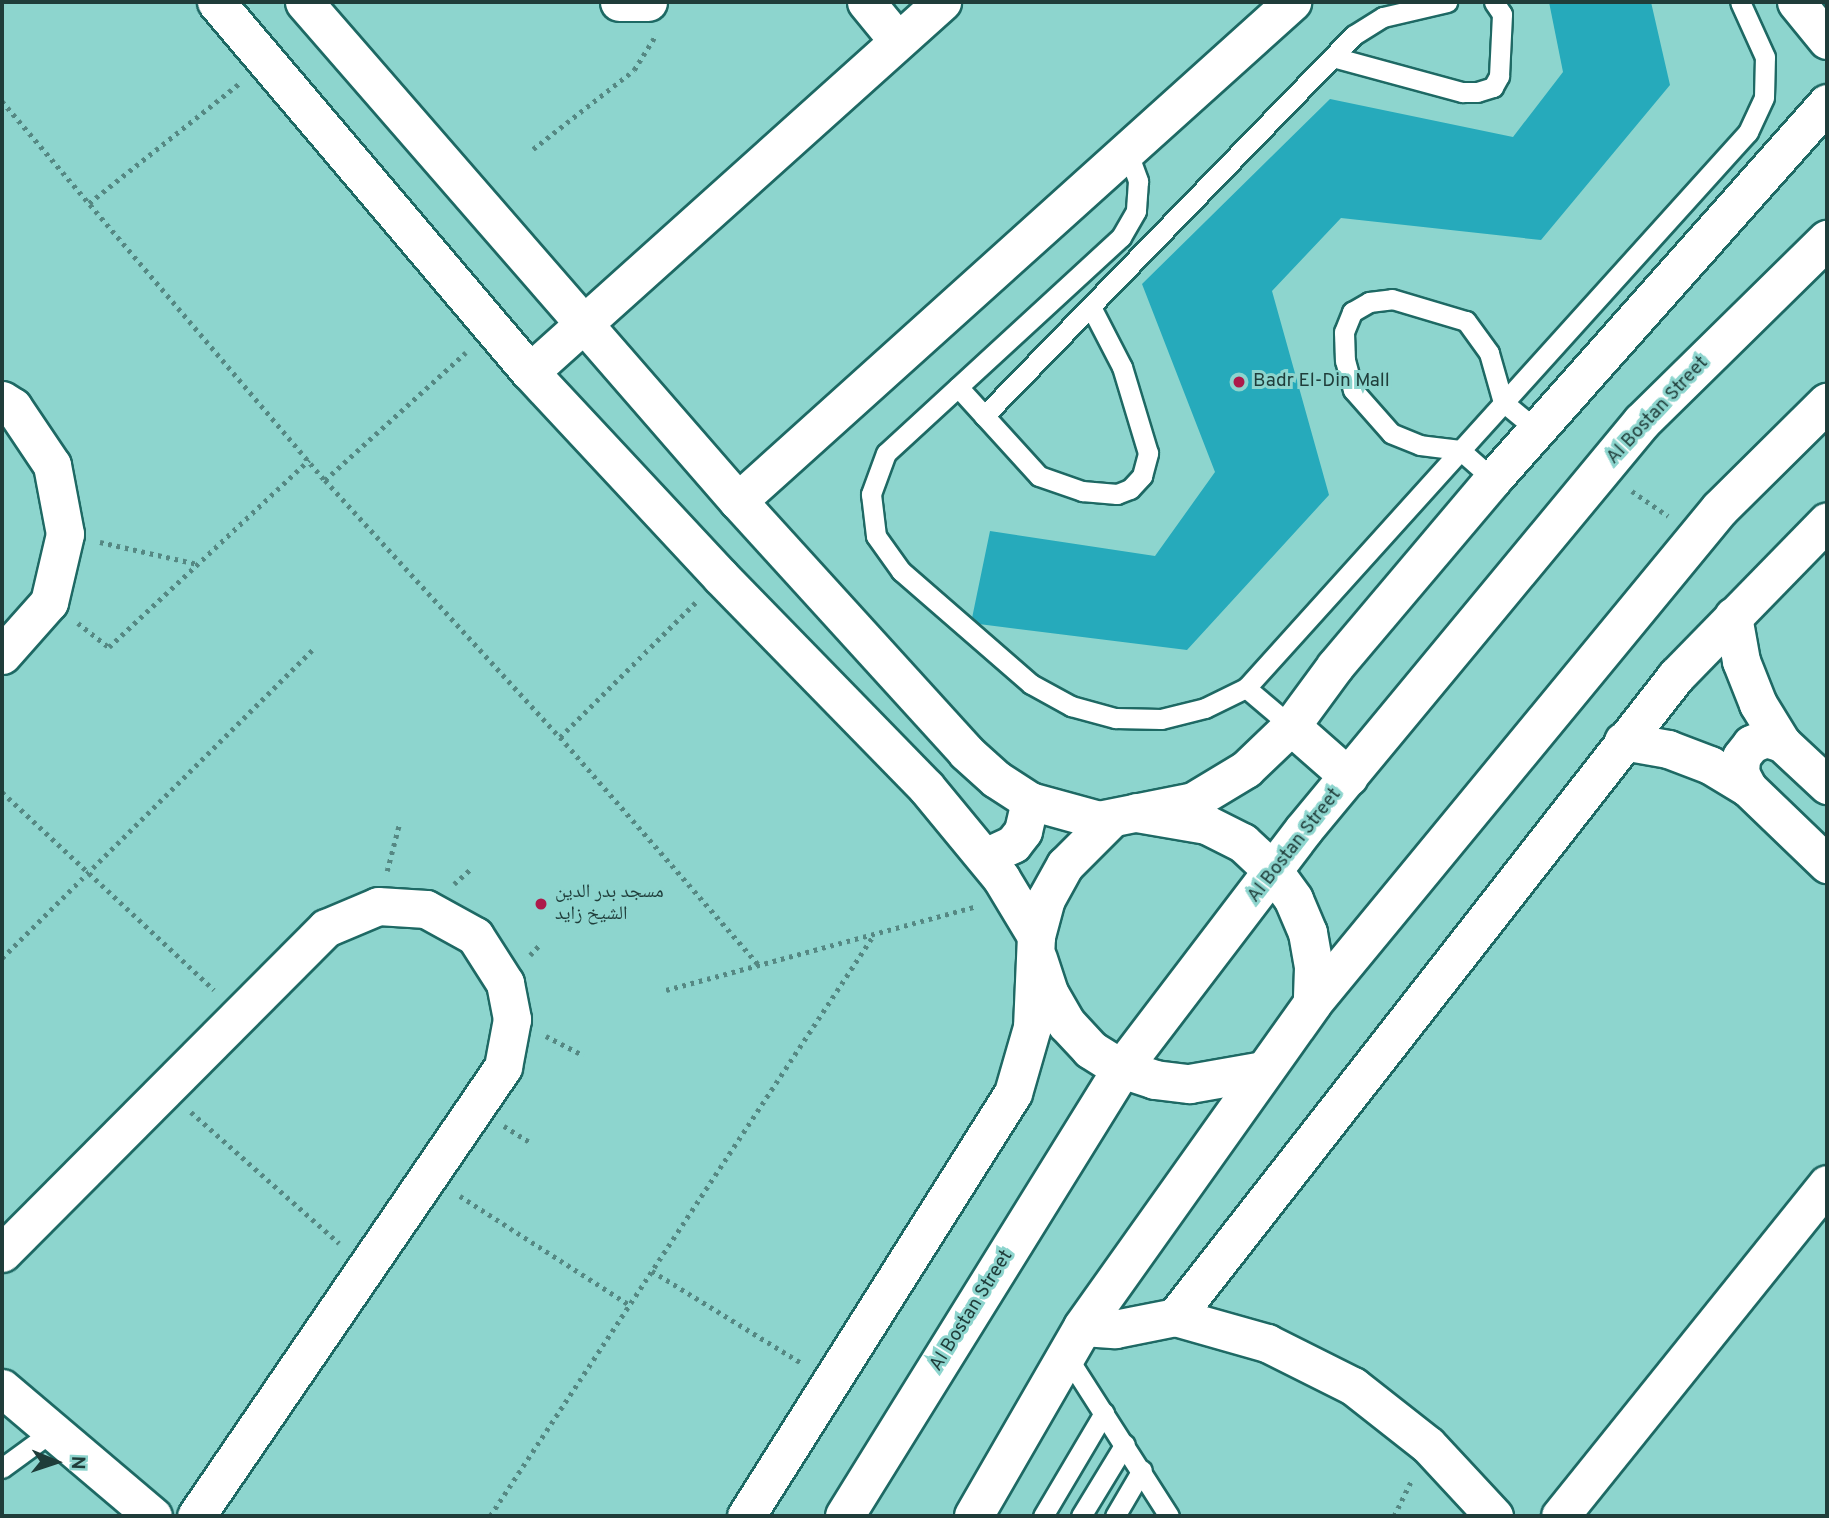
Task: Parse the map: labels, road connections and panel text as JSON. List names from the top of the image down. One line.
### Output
{"streets":{"street":["Al Bostan Street"]},"places":["Badr El-Din Mall","مسجد بدر الدين الشيخ زايد"],"north":"right"}
